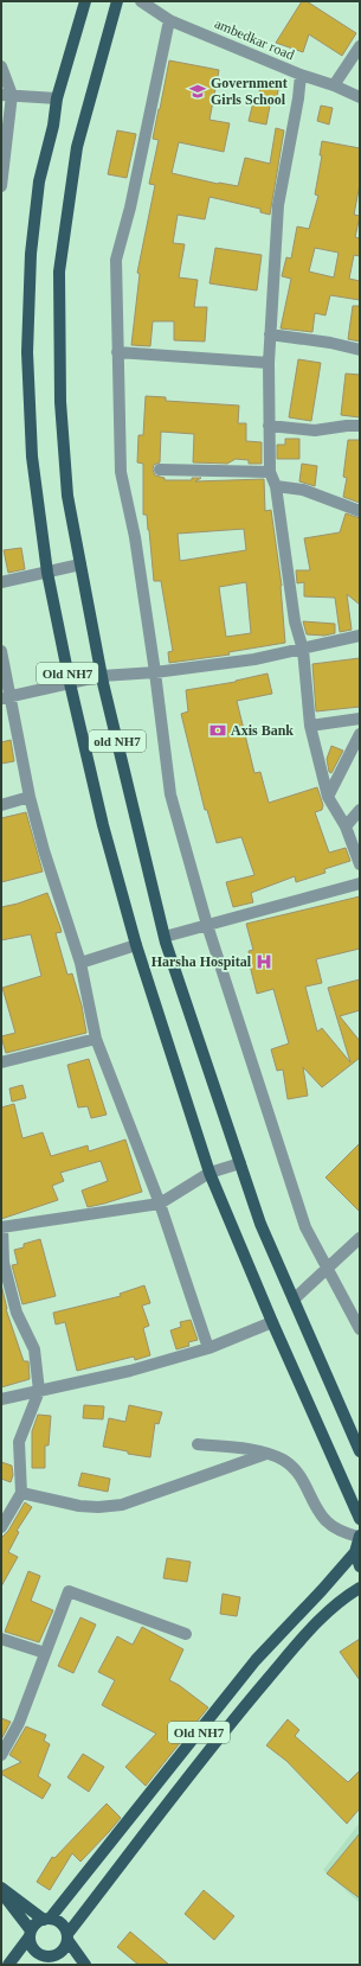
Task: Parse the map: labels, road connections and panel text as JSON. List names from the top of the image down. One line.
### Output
{"streets":{"main road":["Old NH7","old NH7"],"street":["ambedkar road"]},"places":{"school or university":["Government Girls School"],"bank":["Axis Bank"],"hospital":["Harsha Hospital"]}}
